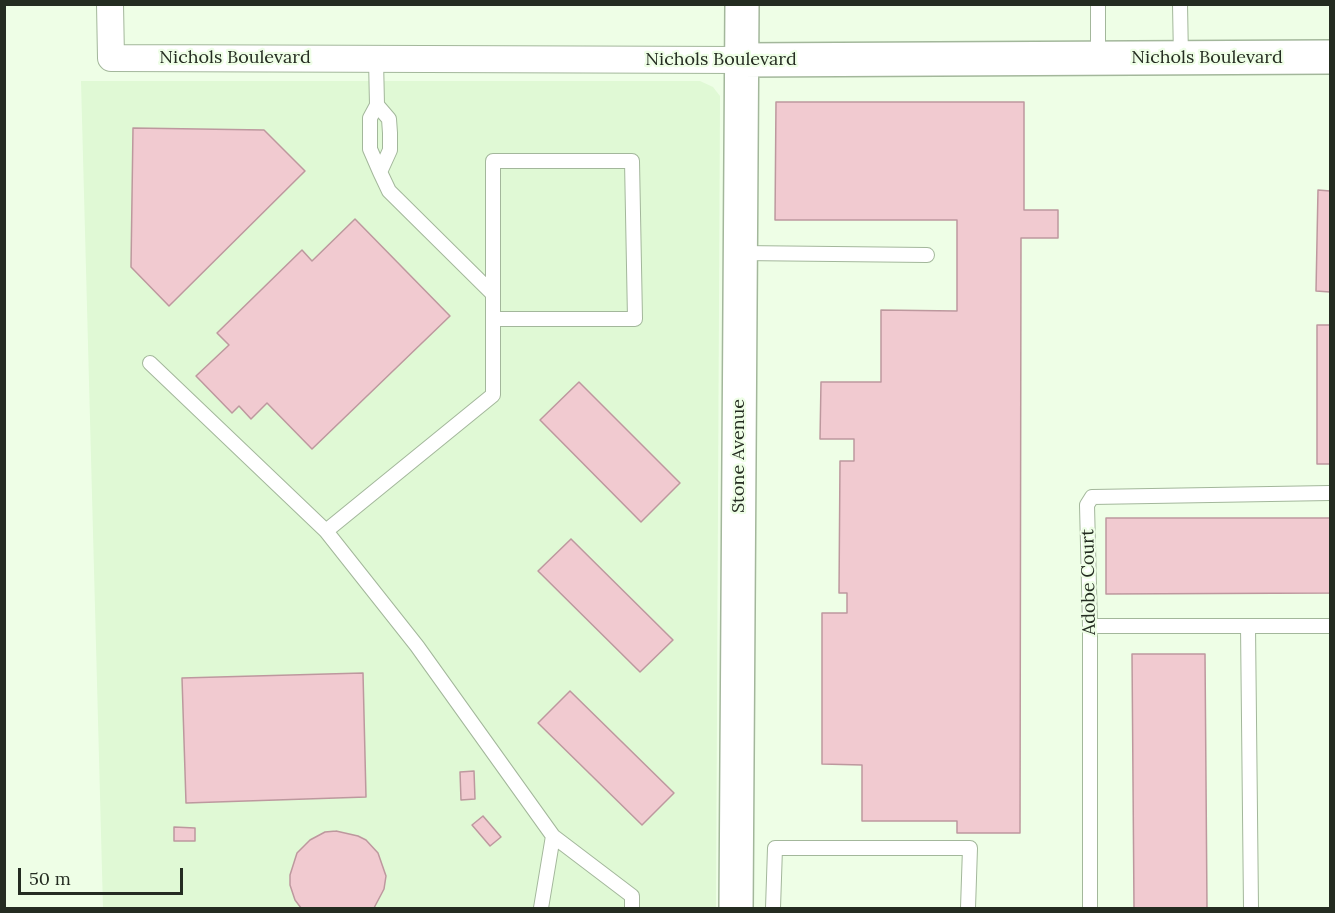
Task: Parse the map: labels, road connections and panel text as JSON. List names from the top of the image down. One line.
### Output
{"streets":{"street":["Nichols Boulevard","Stone Avenue"],"lane":["Adobe Court"]},"crossings":[["Nichols Boulevard","Stone Avenue"]],"scale_bar":"50 m"}
